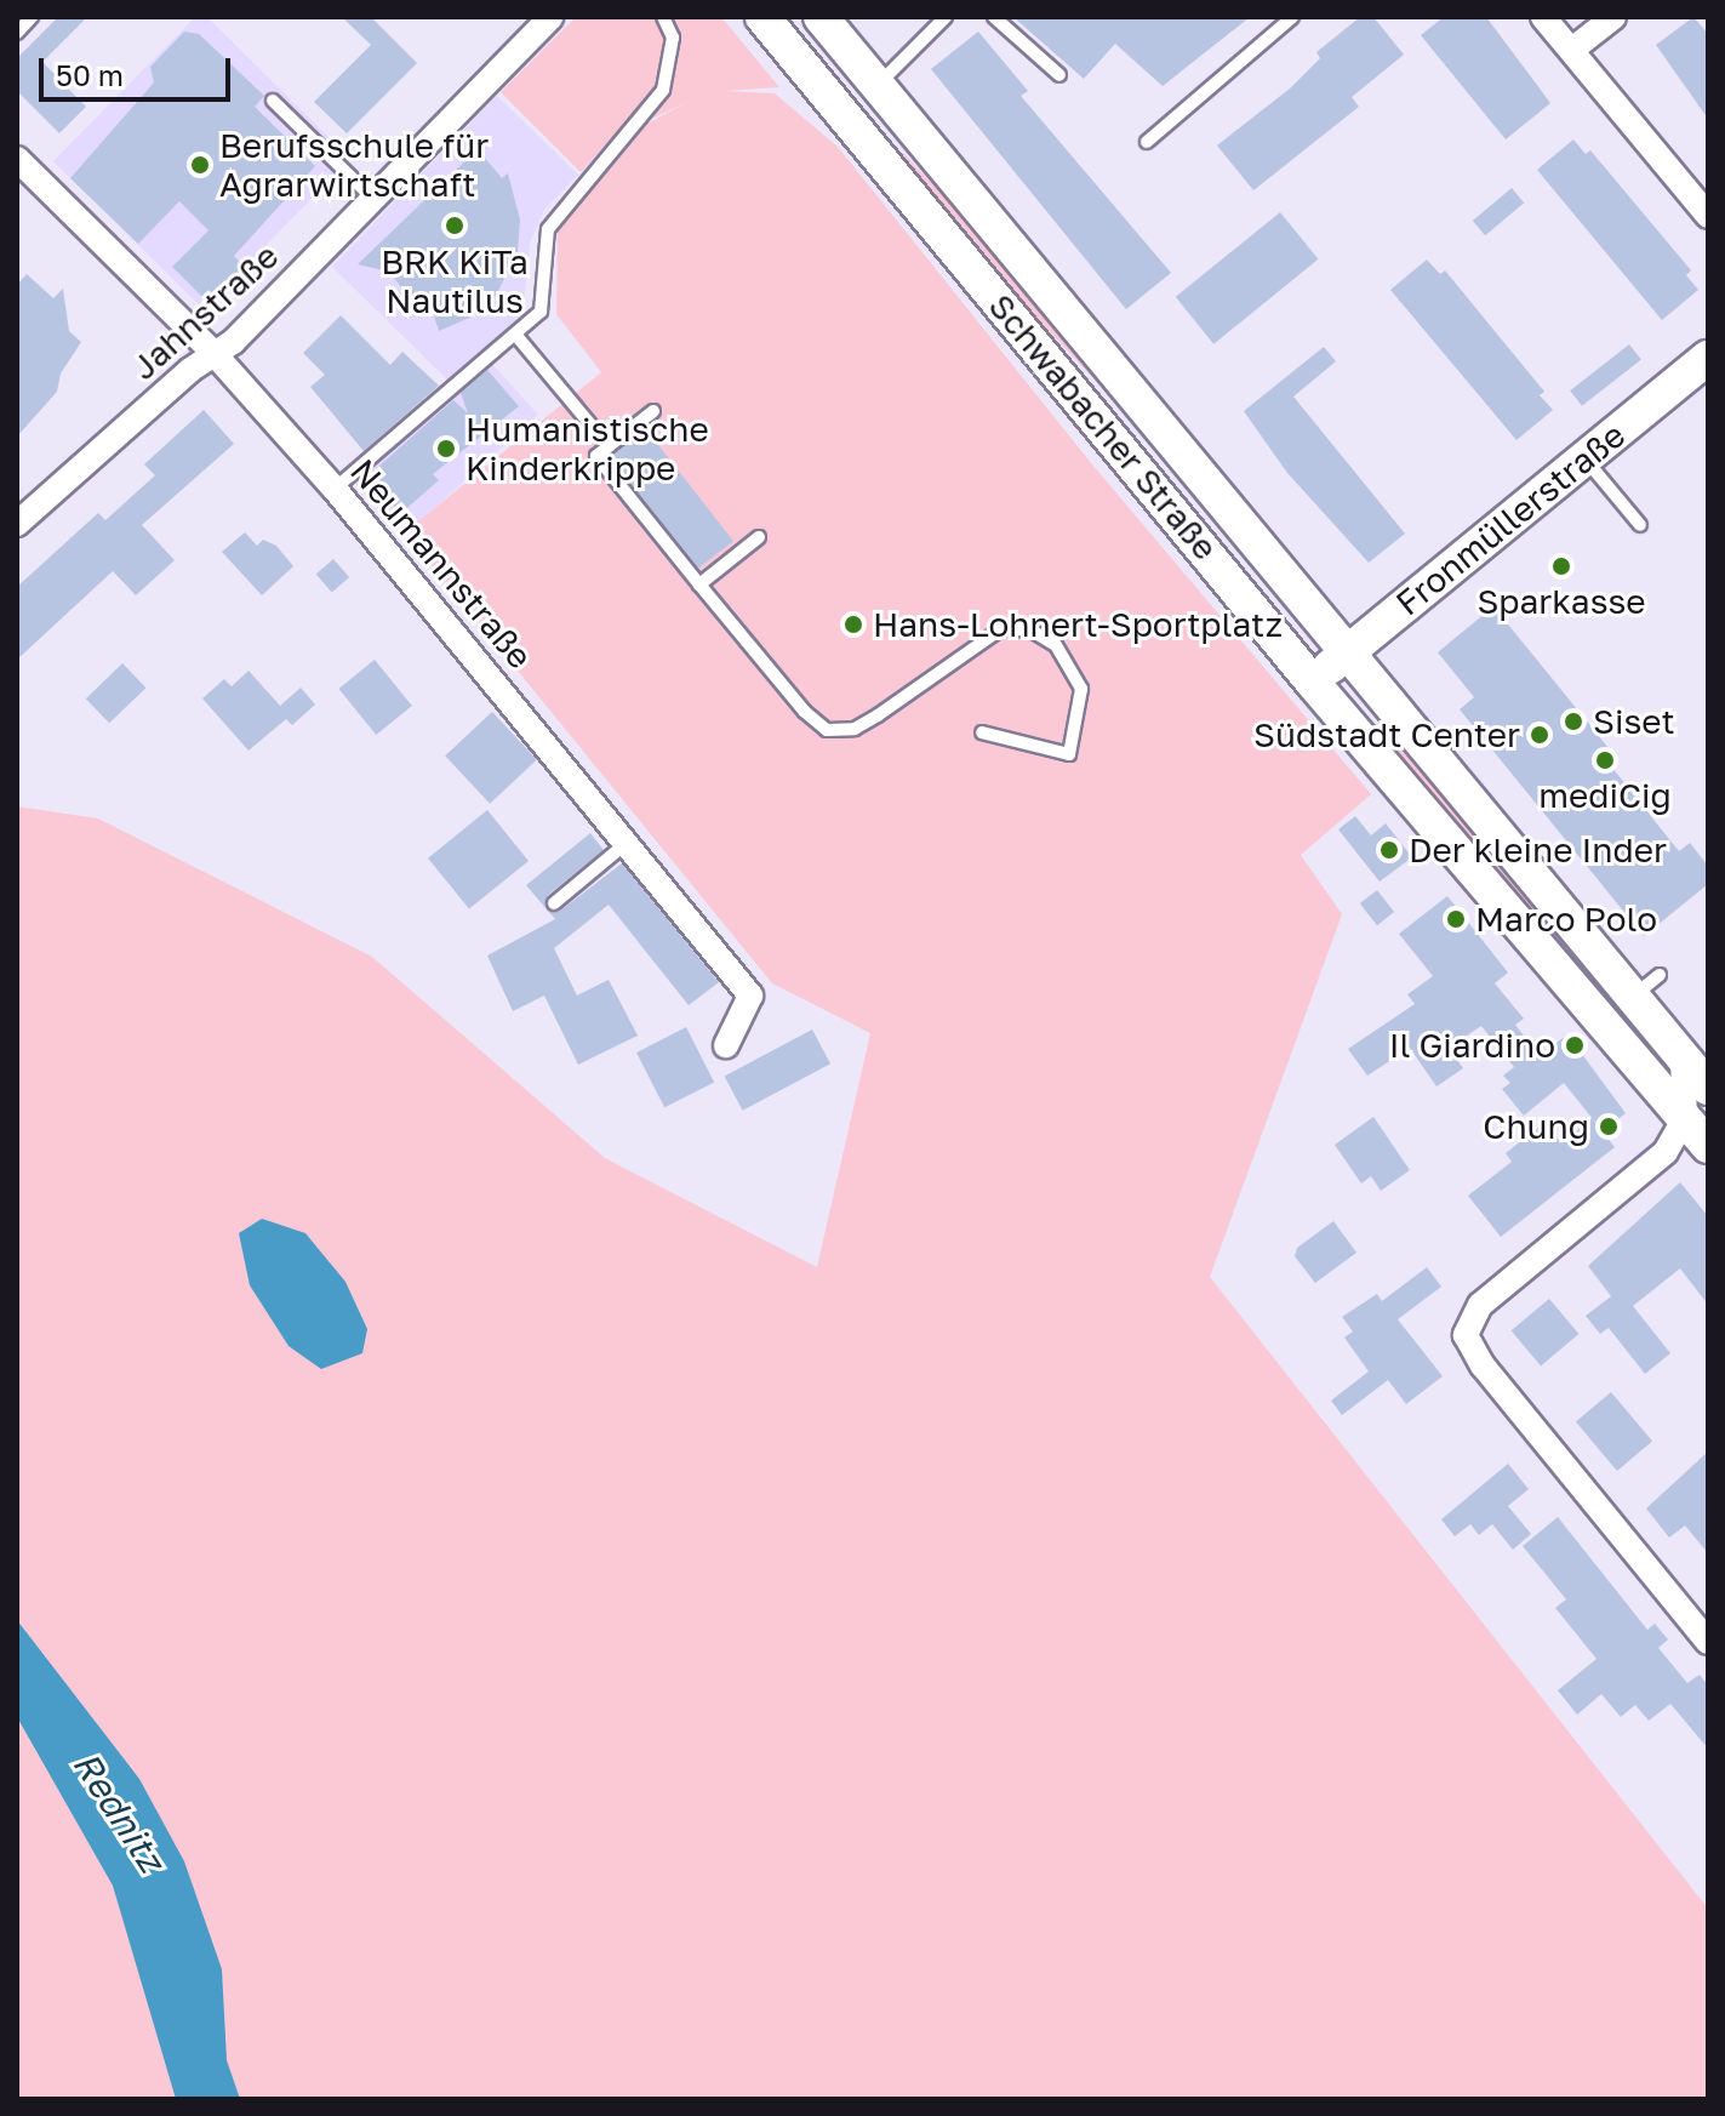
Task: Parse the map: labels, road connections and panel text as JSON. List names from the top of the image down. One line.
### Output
{"streets":{"main road":["Schwabacher Straße","Fronmüllerstraße"],"street":["Jahnstraße","Neumannstraße"]},"crossings":[["Jahnstraße","Neumannstraße"],["Schwabacher Straße","Fronmüllerstraße"]],"water":["Rednitz"],"places":["Berufsschule für Agrarwirtschaft","BRK KiTa Nautilus","Humanistische Kinderkrippe","Sparkasse","Hans-Lohnert-Sportplatz","Siset","Südstadt Center","mediCig","Der kleine Inder","Marco Polo","Il Giardino","Chung"],"scale_bar":"50 m"}
